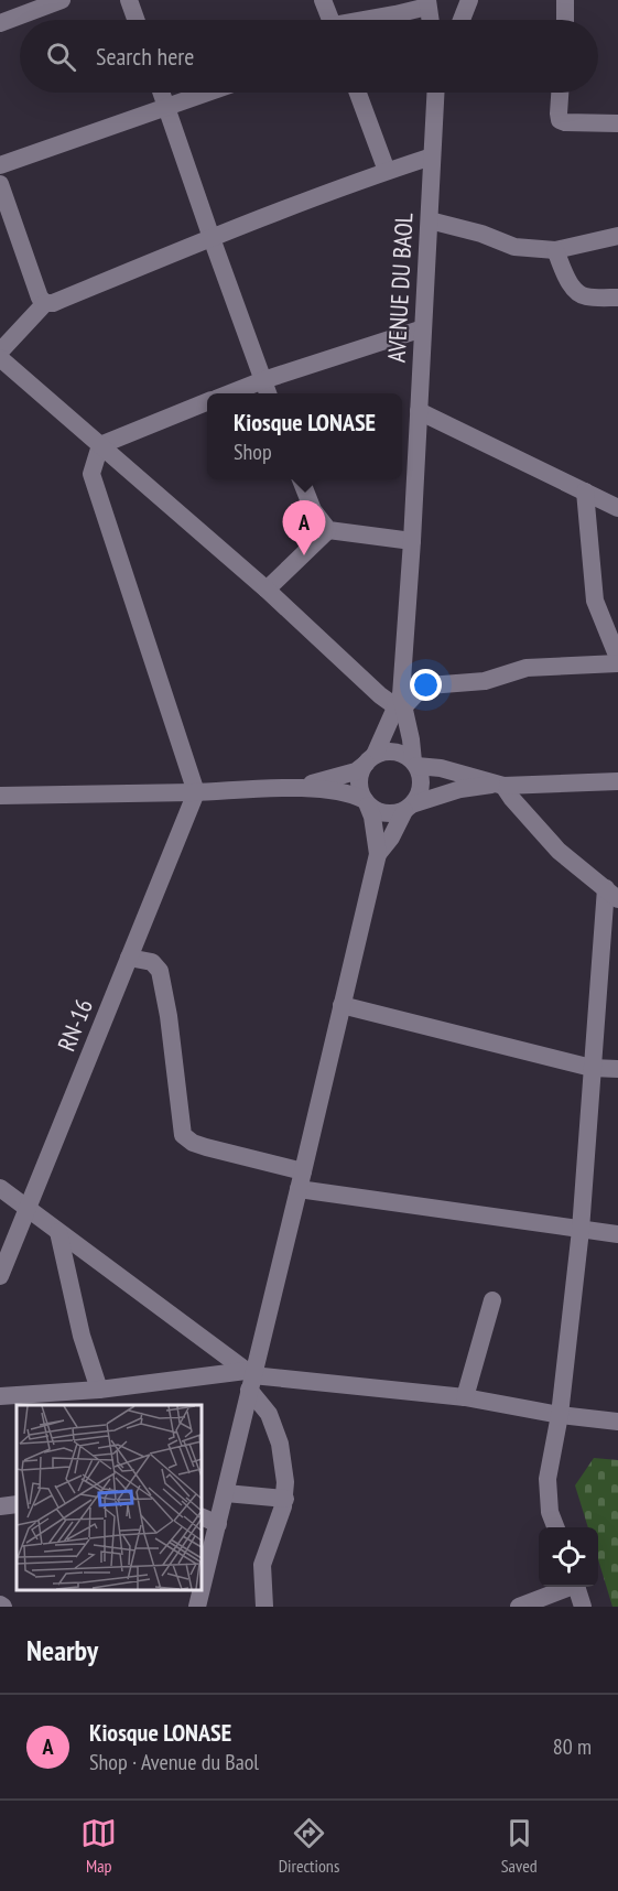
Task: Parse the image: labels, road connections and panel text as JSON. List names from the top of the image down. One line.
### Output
{"streets":{"street":["AVENUE DU BAOL","RN-16"]},"page":{"search":"Search here","popup":["Kiosque LONASE","Shop"],"pins":"A","heading":"Nearby","list":[{"mark":"A","name":"Kiosque LONASE","note":"Shop · Avenue du Baol","value":"80 m"}],"nav":["Map","Directions","Saved"]}}
